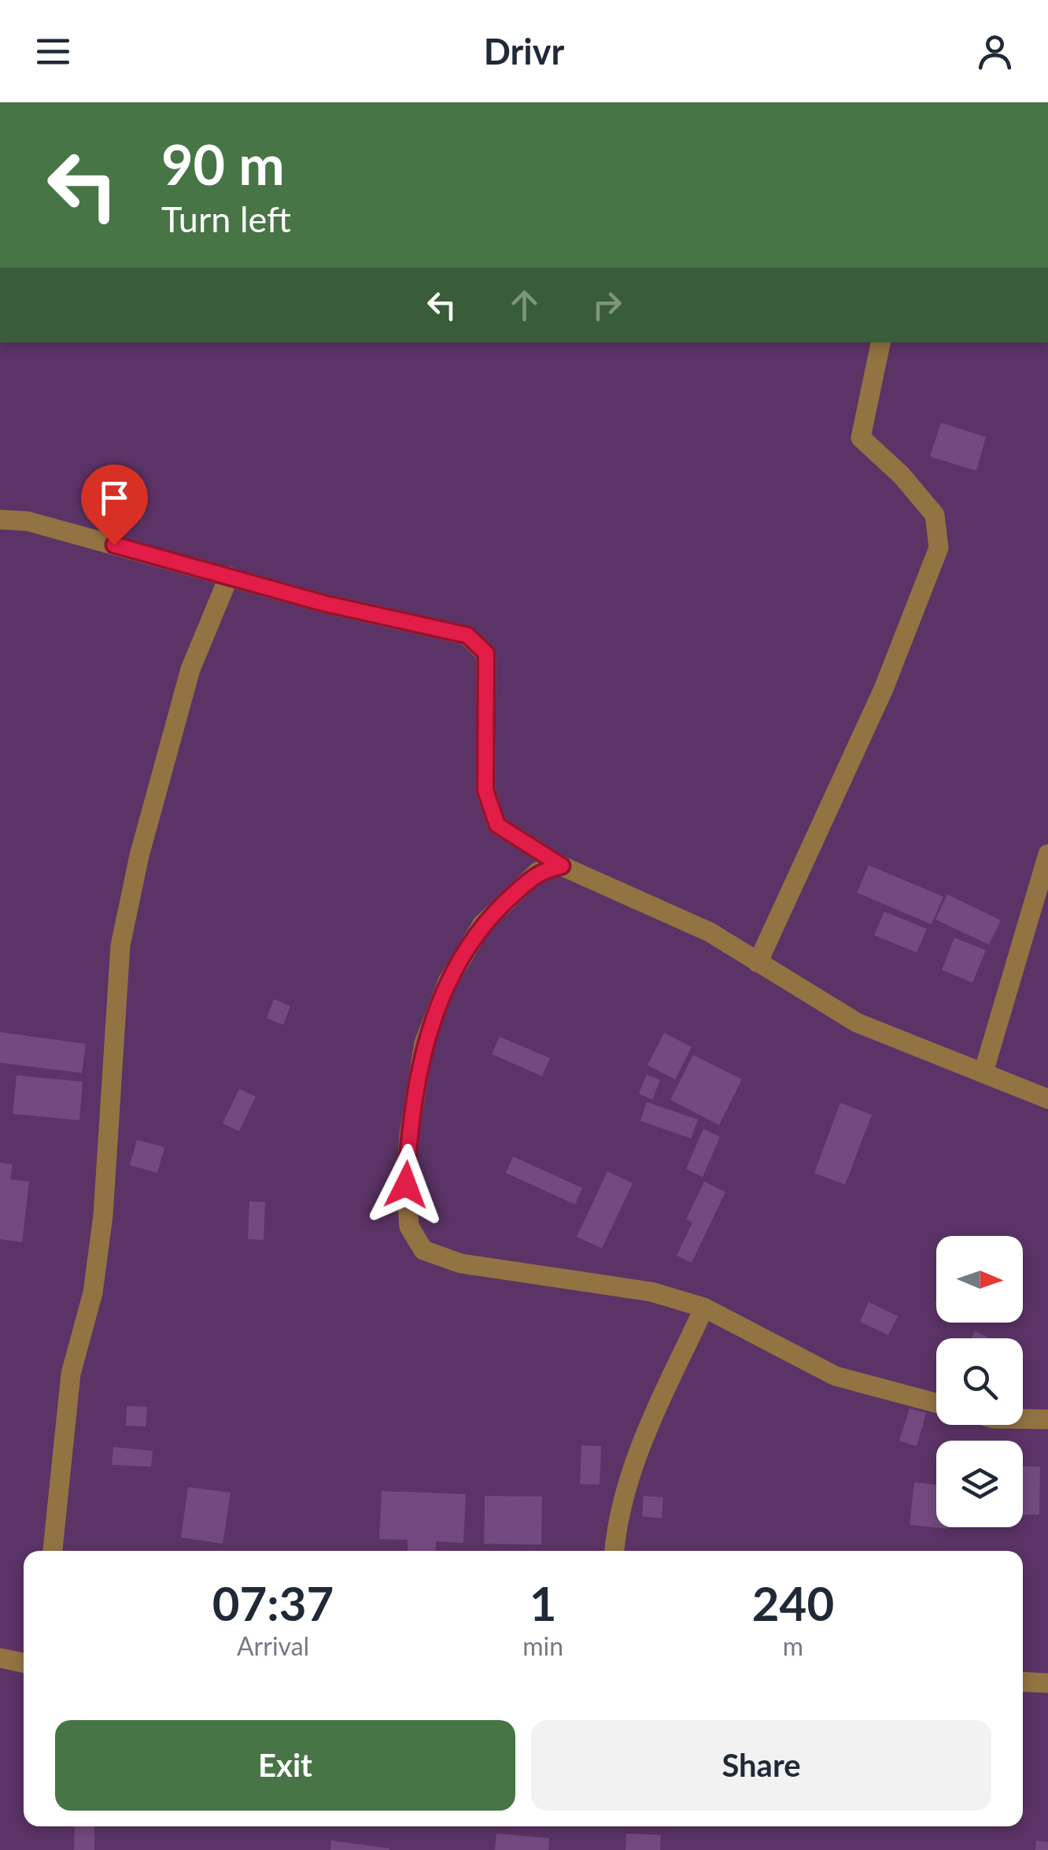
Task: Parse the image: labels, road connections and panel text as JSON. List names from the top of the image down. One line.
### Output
{"north":"right","page":{"header":"Drivr","turn":["90 m","Turn left"],"eta":["07:37","Arrival","1","min","240","m"],"buttons":["Exit","Share"]}}
